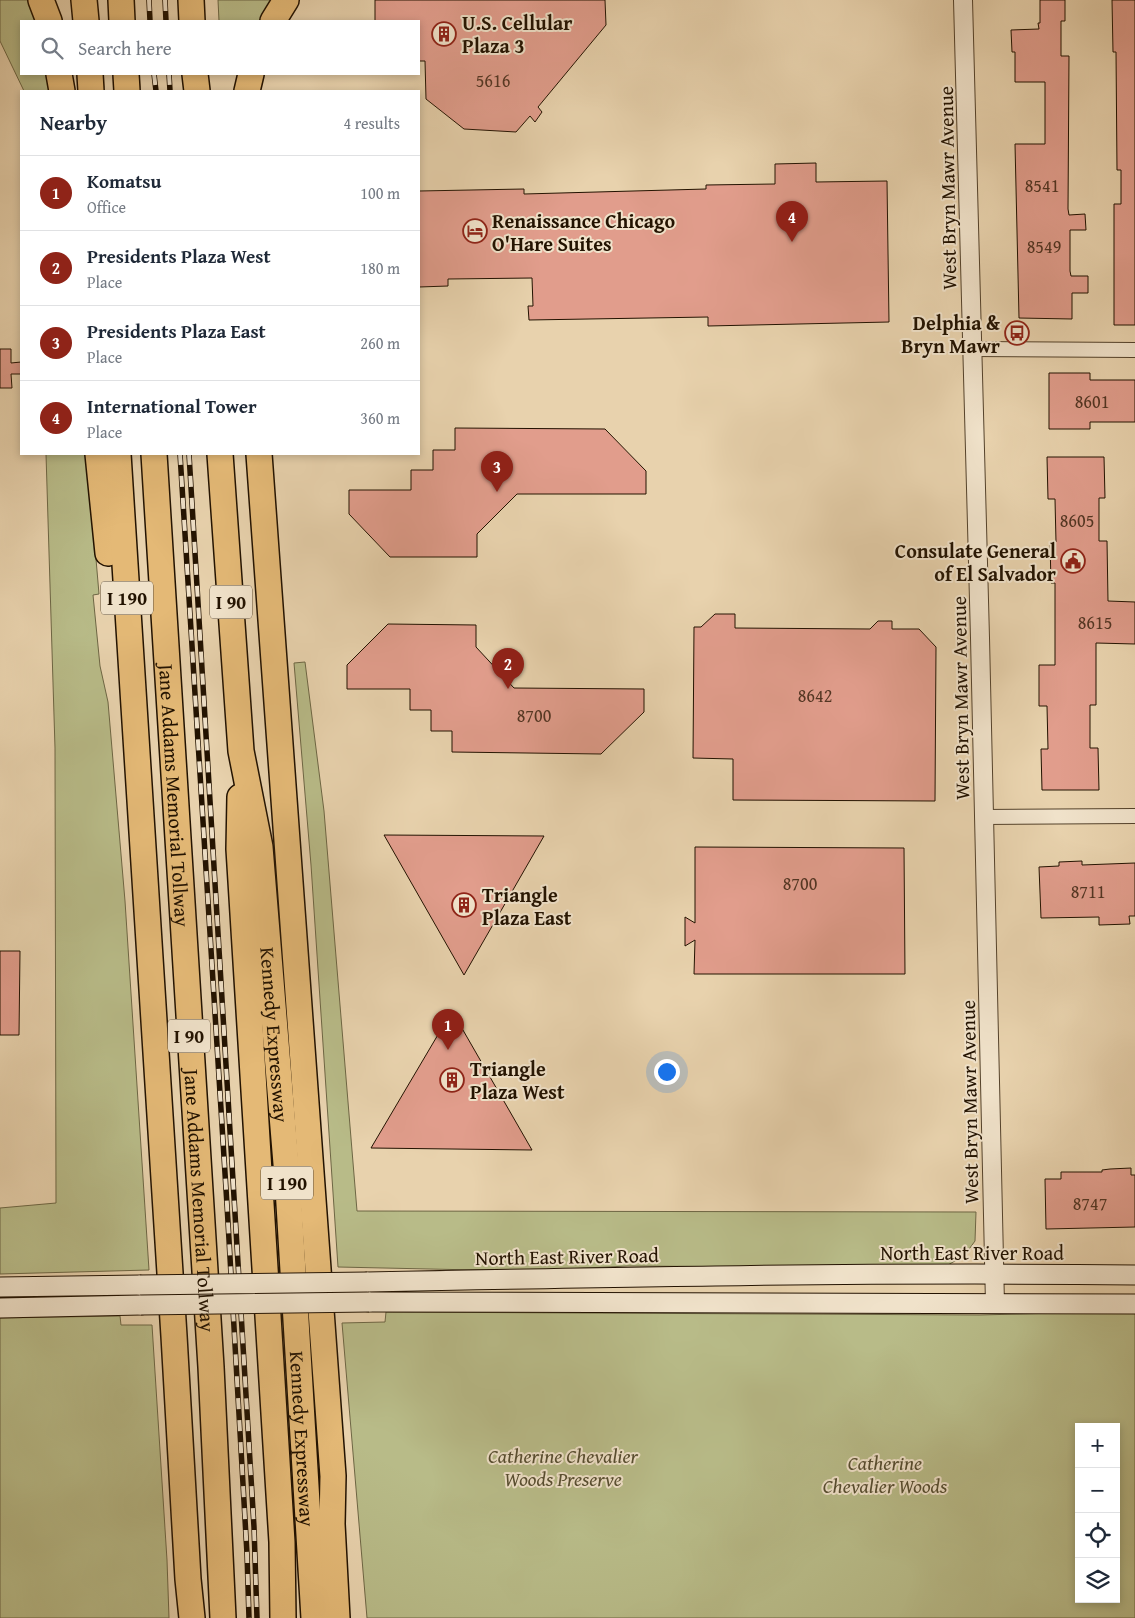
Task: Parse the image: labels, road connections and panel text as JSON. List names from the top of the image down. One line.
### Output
{"streets":{"highway":["I 190","I 90","Jane Addams Memorial Tollway","Kennedy Expressway"],"main road":["North East River Road"],"street":["West Bryn Mawr Avenue"]},"crossings":[["West Bryn Mawr Avenue","North East River Road"],["I 90","Kennedy Expressway"]],"parks":["Catherine Chevalier Woods Preserve","Catherine Chevalier Woods"],"places":{"building":["U.S. Cellular Plaza 3","Triangle Plaza East","Triangle Plaza West"],"hotel":["Renaissance Chicago O'Hare Suites"],"bus stop":["Delphia & Bryn Mawr"],"public building":["Consulate General of El Salvador"]},"house_numbers":["5616","8541","8549","8601","8605","8615","8642","8700","8700","8711","8747"],"page":{"search":"Search here","heading":["Nearby","4 results"],"list":[{"mark":"1","name":"Komatsu","note":"Office","value":"100 m"},{"mark":"2","name":"Presidents Plaza West","note":"Place","value":"180 m"},{"mark":"3","name":"Presidents Plaza East","note":"Place","value":"260 m"},{"mark":"4","name":"International Tower","note":"Place","value":"360 m"}],"pins":["4","3","2","1"],"map_buttons":["+","−"]}}
